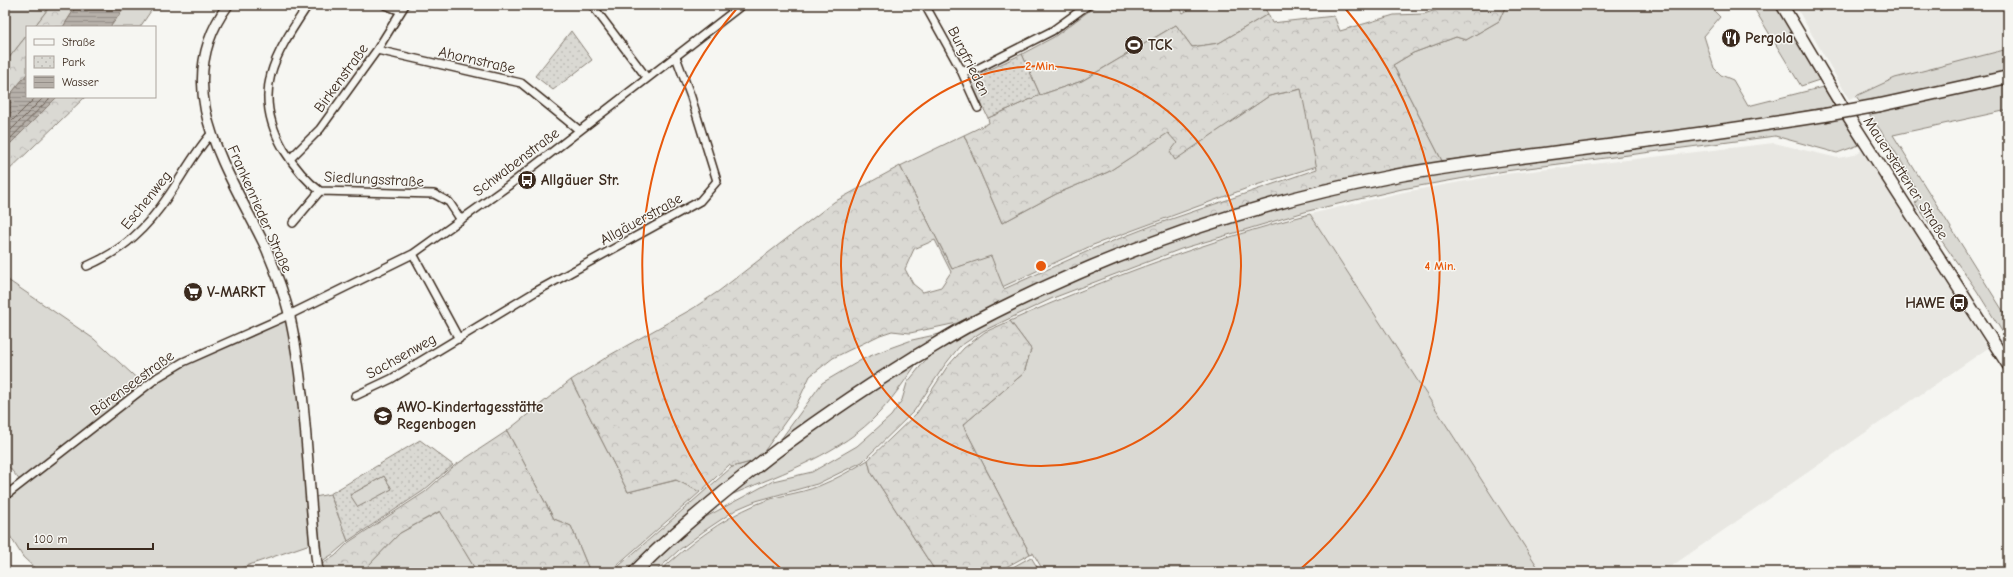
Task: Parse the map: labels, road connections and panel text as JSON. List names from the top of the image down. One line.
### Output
{"streets":{"main road":["Mauerstettener Straße"],"street":["Ahornstraße","Burgfrieden","Birkenstraße","Schwabenstraße","Siedlungsstraße","Eschenweg","Frankenrieder Straße","Allgäuerstraße","Sachsenweg","Bärenseestraße"]},"crossings":[["Ahornstraße","Birkenstraße"],["Ahornstraße","Schwabenstraße"],["Birkenstraße","Siedlungsstraße"],["Schwabenstraße","Siedlungsstraße"],["Schwabenstraße","Frankenrieder Straße"],["Schwabenstraße","Allgäuerstraße"],["Schwabenstraße","Bärenseestraße"],["Eschenweg","Frankenrieder Straße"],["Frankenrieder Straße","Bärenseestraße"],["Allgäuerstraße","Sachsenweg"]],"places":{"restaurant":["Pergola"],"sports":["TCK"],"bus stop":["Allgäuer Str.","HAWE"],"supermarket":["V-MARKT"],"school or university":["AWO-Kindertagesstätte Regenbogen"]},"legend":["Straße","Park","Wasser"],"scale_bar":"100 m","rings":["2 Min.","4 Min."]}
